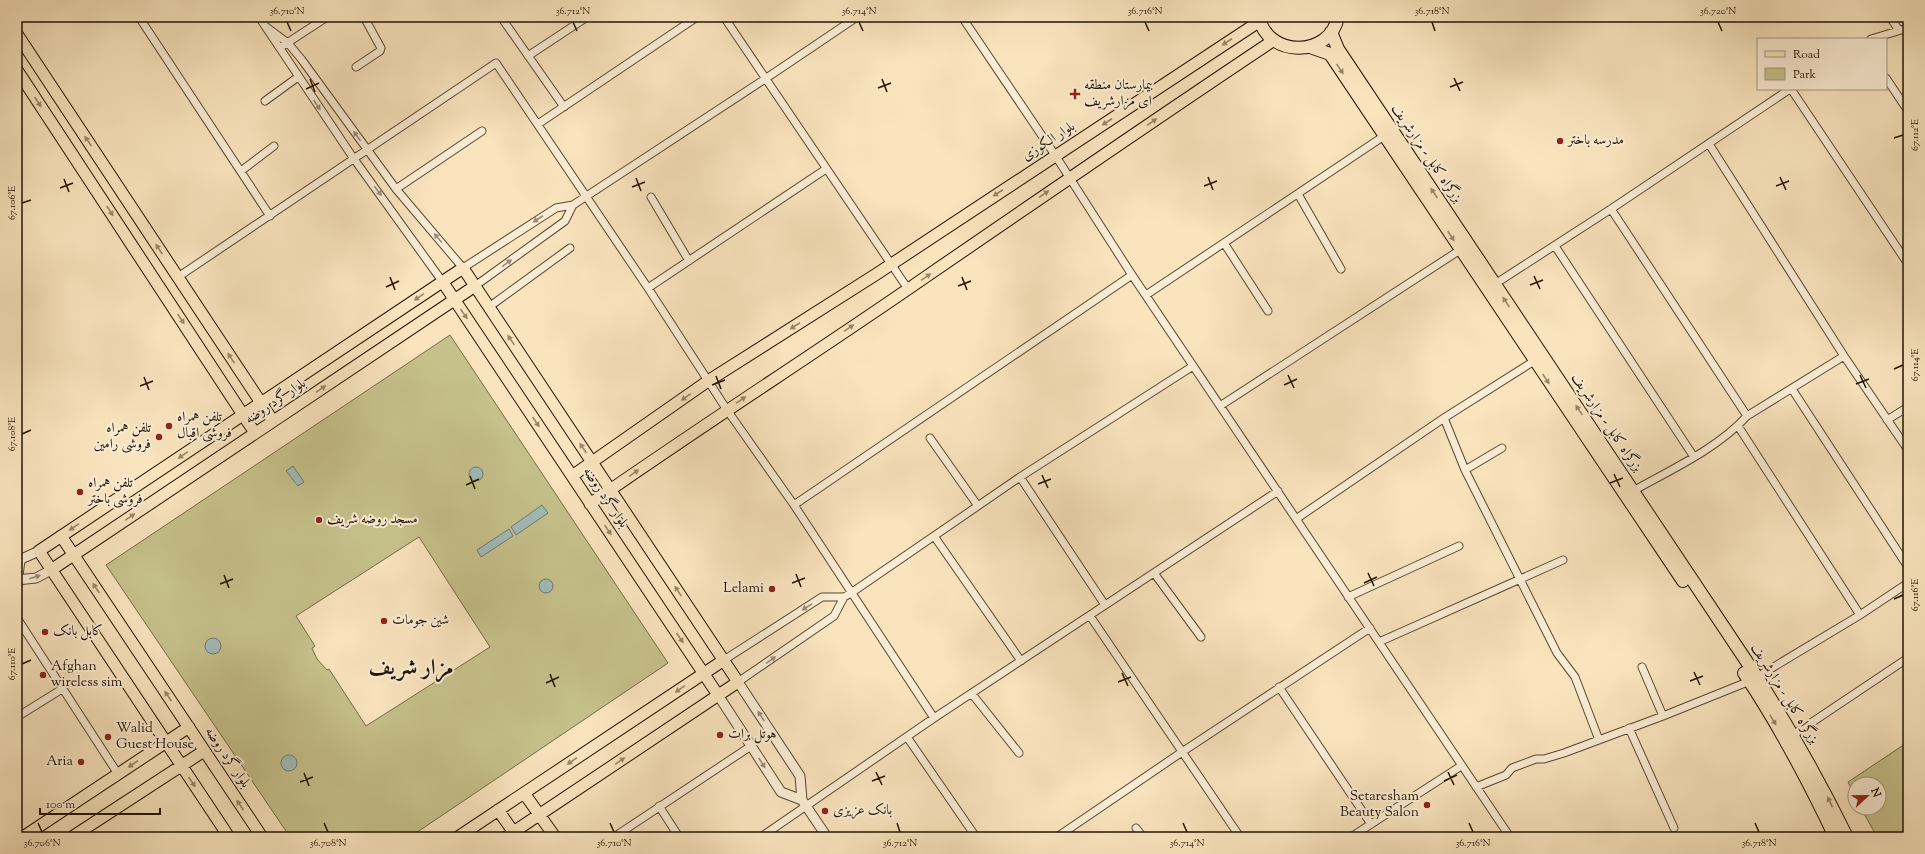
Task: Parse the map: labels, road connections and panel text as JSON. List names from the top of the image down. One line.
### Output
{"streets":{"highway":["بزرگراه کابل - مزارشریف"],"main road":["بلوار الکوزی","بلوار گرد روضه"]},"crossings":[["بلوار الکوزی","بلوار گرد روضه"]],"districts":["مزار شريف"],"places":{"health":["بیمارستان منطقه ای مزارشریف"],"other":["مدرسه باختر","تلفن همراه فروشی اقبال","تلفن همراه فروشی رامین","تلفن همراه فروشی باختر","مسجد روضه شریف","Lelami","شین جومات","کابل بانک","Afghan wireless sim","هوتل برات","Walid Guest House","Aria","Setaresham Beauty Salon","بانک عزیزی"]},"legend":["Road","Park"],"scale_bar":"100 m","north":"right","coordinates":["36.710°N","36.712°N","36.714°N","36.716°N","36.718°N","36.720°N","67.112°E","67.106°E","67.114°E","67.108°E","67.116°E","67.110°E","36.706°N","36.708°N"]}
